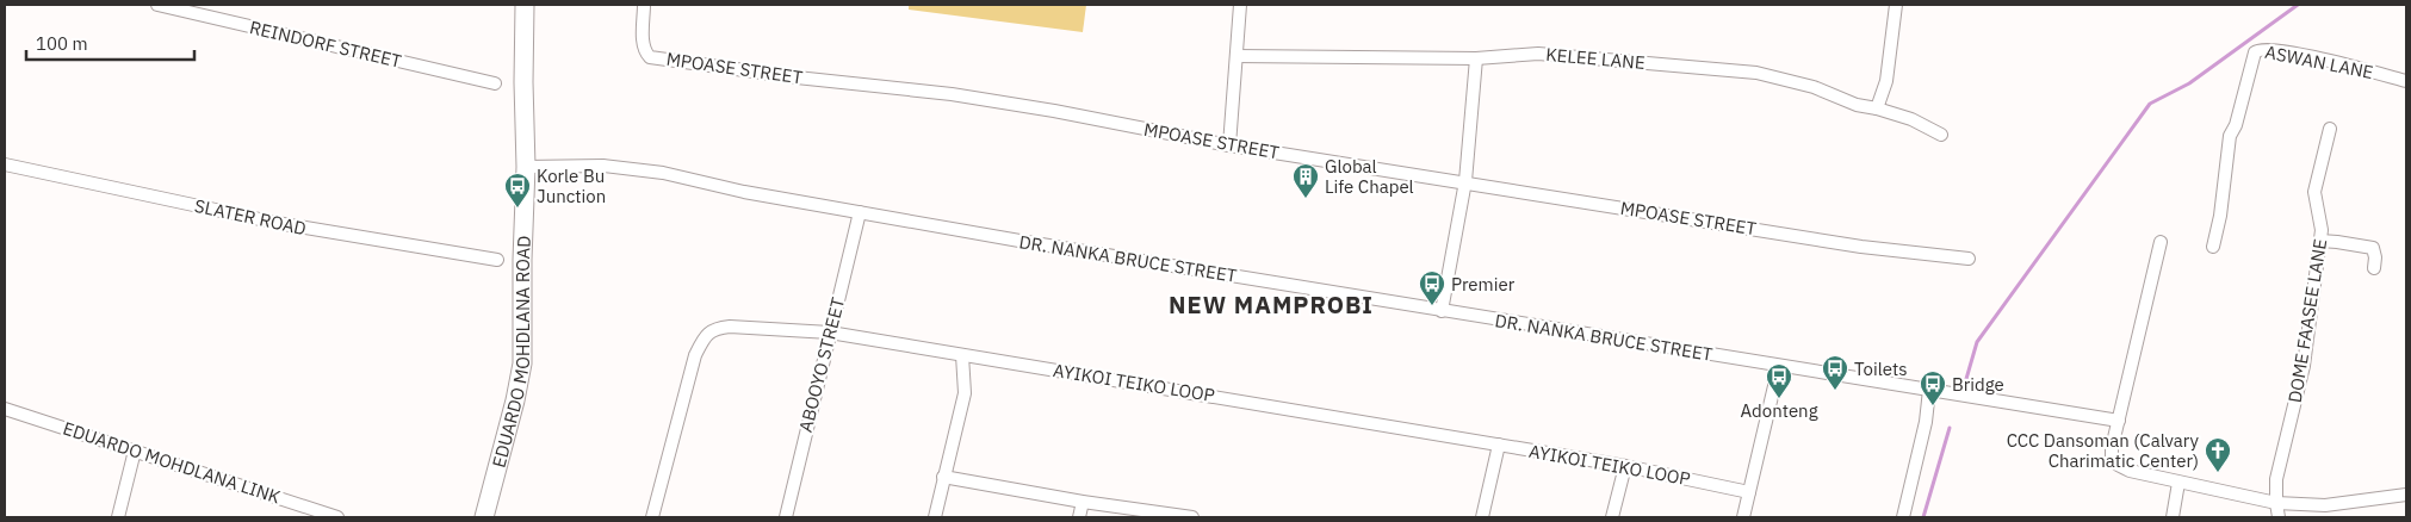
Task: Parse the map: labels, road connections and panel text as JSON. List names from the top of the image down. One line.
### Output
{"streets":{"main road":["EDUARDO MOHDLANA ROAD"],"street":["REINDORF STREET","KELEE LANE","ASWAN LANE","MPOASE STREET","SLATER ROAD","DR. NANKA BRUCE STREET","DOME FAASEE LANE","ABOOYO STREET","AYIKOI TEIKO LOOP","EDUARDO MOHDLANA LINK"]},"crossings":[["DR. NANKA BRUCE STREET","EDUARDO MOHDLANA ROAD"],["DR. NANKA BRUCE STREET","ABOOYO STREET"],["ABOOYO STREET","AYIKOI TEIKO LOOP"]],"districts":["NEW MAMPROBI"],"places":{"building":["Global Life Chapel"],"bus stop":["Korle Bu Junction","Premier","Toilets","Adonteng","Bridge"],"church":["CCC Dansoman (Calvary Charimatic Center)"]},"scale_bar":"100 m"}
